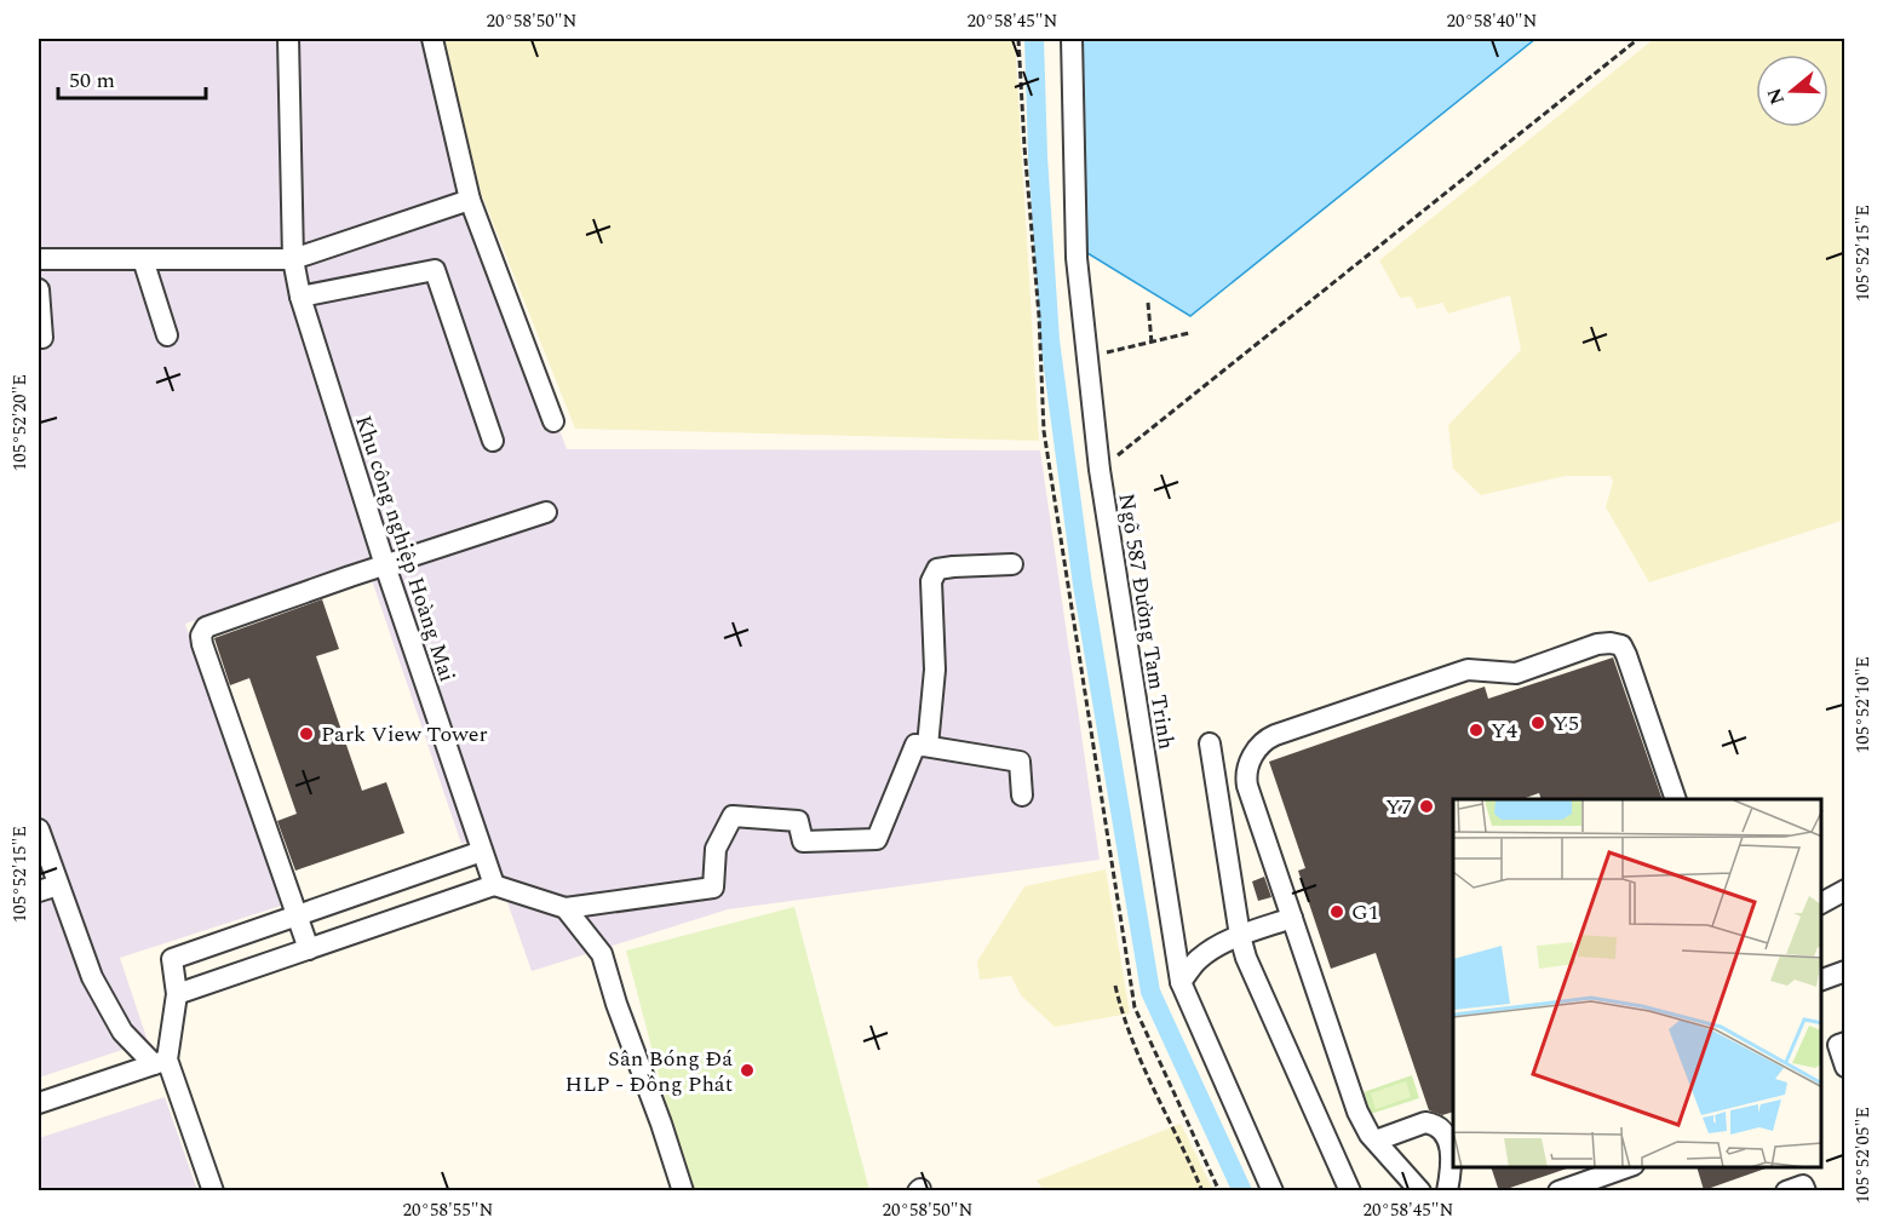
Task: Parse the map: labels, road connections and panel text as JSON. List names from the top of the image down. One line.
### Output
{"streets":{"street":["Khu công nghiệp Hoàng Mai","Ngõ 587 Đường Tam Trinh"]},"places":["Y5","Y4","Park View Tower","Y7","G1","Sân Bóng Đá HLP - Đồng Phát"],"scale_bar":"50 m","north":"left","coordinates":["20°58'50\"N","20°58'45\"N","20°58'40\"N","105°52'15\"E","105°52'20\"E","105°52'10\"E","105°52'05\"E","20°58'55\"N"]}
